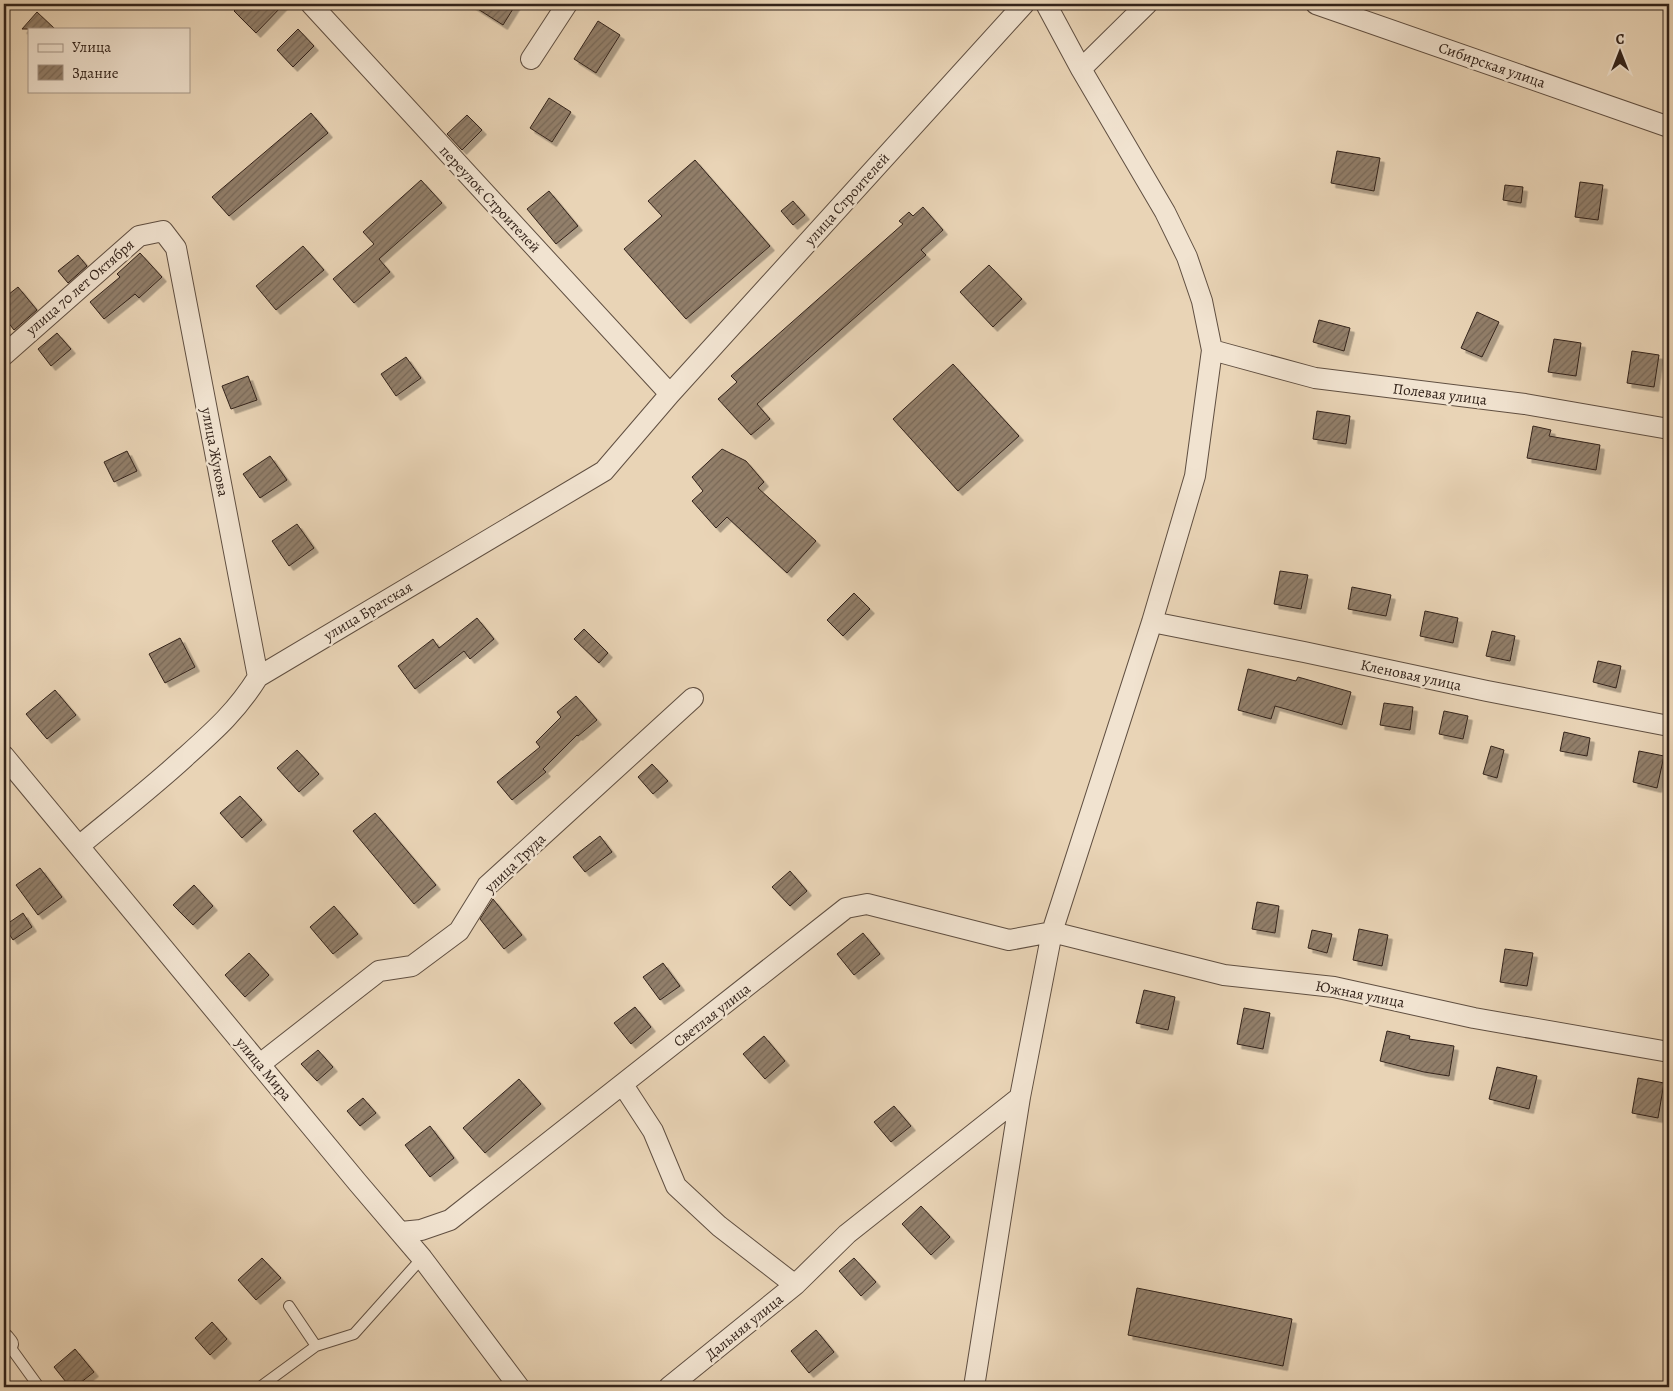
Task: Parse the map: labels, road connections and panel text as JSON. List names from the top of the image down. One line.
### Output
{"streets":{"street":["Сибирская улица","переулок Строителей","улица Строителей","улица 70 лет Октября","Полевая улица","улица Жукова","улица Братская","Кленовая улица","улица Труда","Южная улица","Светлая улица","улица Мира","Дальняя улица"]},"crossings":[["переулок Строителей","улица Строителей"],["переулок Строителей","улица Братская"],["улица Строителей","улица Братская"],["улица 70 лет Октября","улица Жукова"],["улица Жукова","улица Братская"],["улица Братская","улица Мира"],["улица Труда","улица Мира"],["Южная улица","Светлая улица"],["Светлая улица","улица Мира"]],"legend":["Улица","Здание"],"north":"top"}
